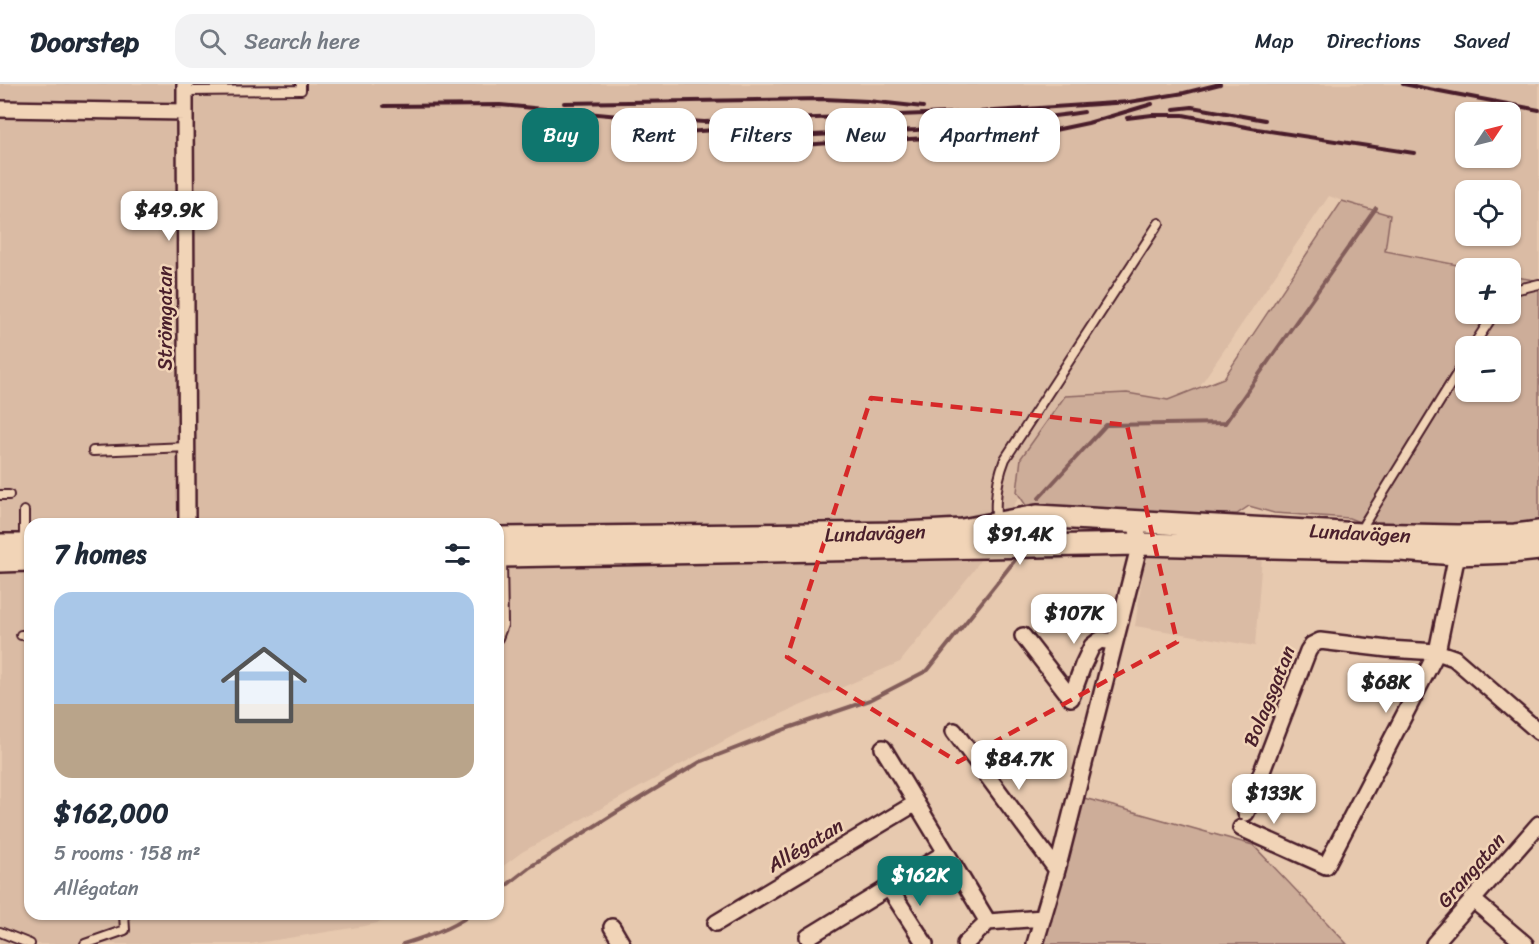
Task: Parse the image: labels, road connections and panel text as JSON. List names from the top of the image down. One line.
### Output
{"streets":{"main road":["Lundavägen"],"street":["Strömgatan","Bolagsgatan","Allégatan","Grangatan"]},"north":"top right","page":{"header":"Doorstep","search":"Search here","nav":["Map","Directions","Saved"],"map_buttons":["+","−"],"chip":["Buy","Rent","Filters","New","Apartment"],"price":["$49.9K","$91.4K","$107K","$68K","$84.7K","$133K","$162K"],"heading":"7 homes","list":[{"name":"$162,000","note":"5 rooms · 158 m² · Allégatan"}]}}
